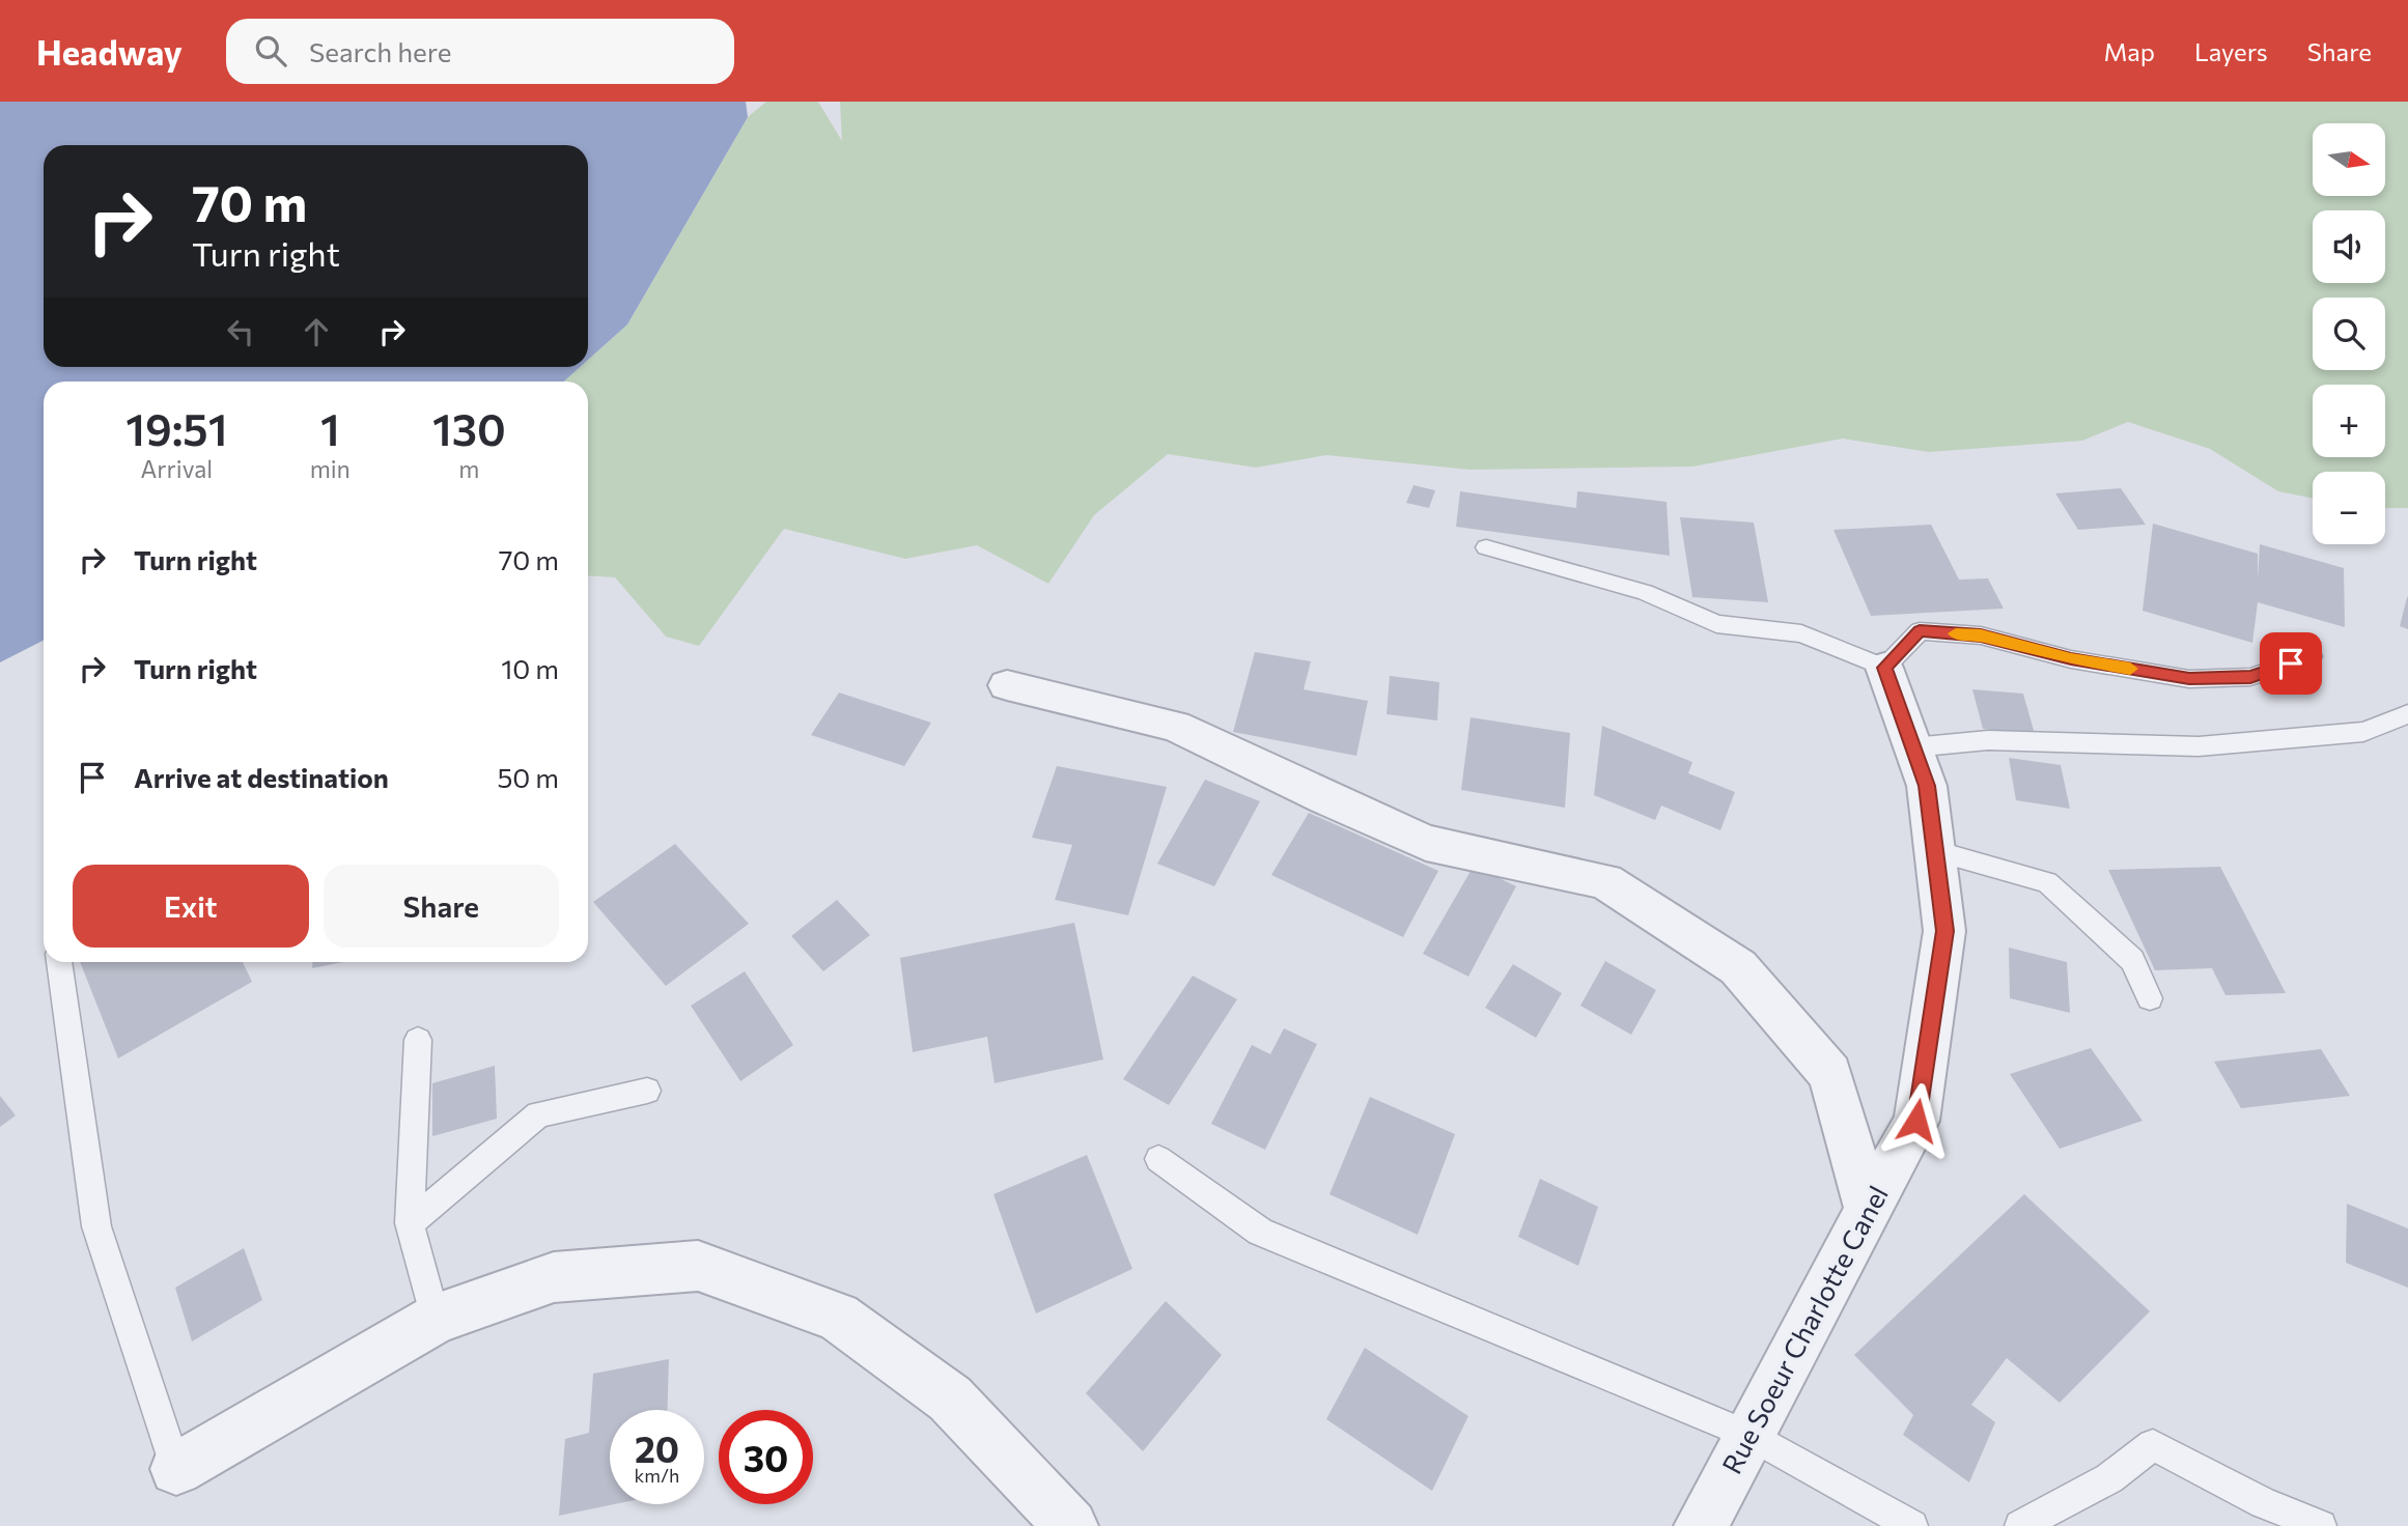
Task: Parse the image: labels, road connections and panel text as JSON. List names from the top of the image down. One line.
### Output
{"streets":{"street":["Rue Soeur Charlotte Canel"]},"north":"right","page":{"header":"Headway","search":"Search here","nav":["Map","Layers","Share"],"map_buttons":["+","−"],"turn":["70 m","Turn right"],"eta":["19:51","Arrival","1","min","130","m"],"list":[{"name":"Turn right","value":"70 m"},{"name":"Turn right","value":"10 m"},{"name":"Arrive at destination","value":"50 m"}],"buttons":["Exit","Share"],"speed":"20 km/h","limit":"30"}}
